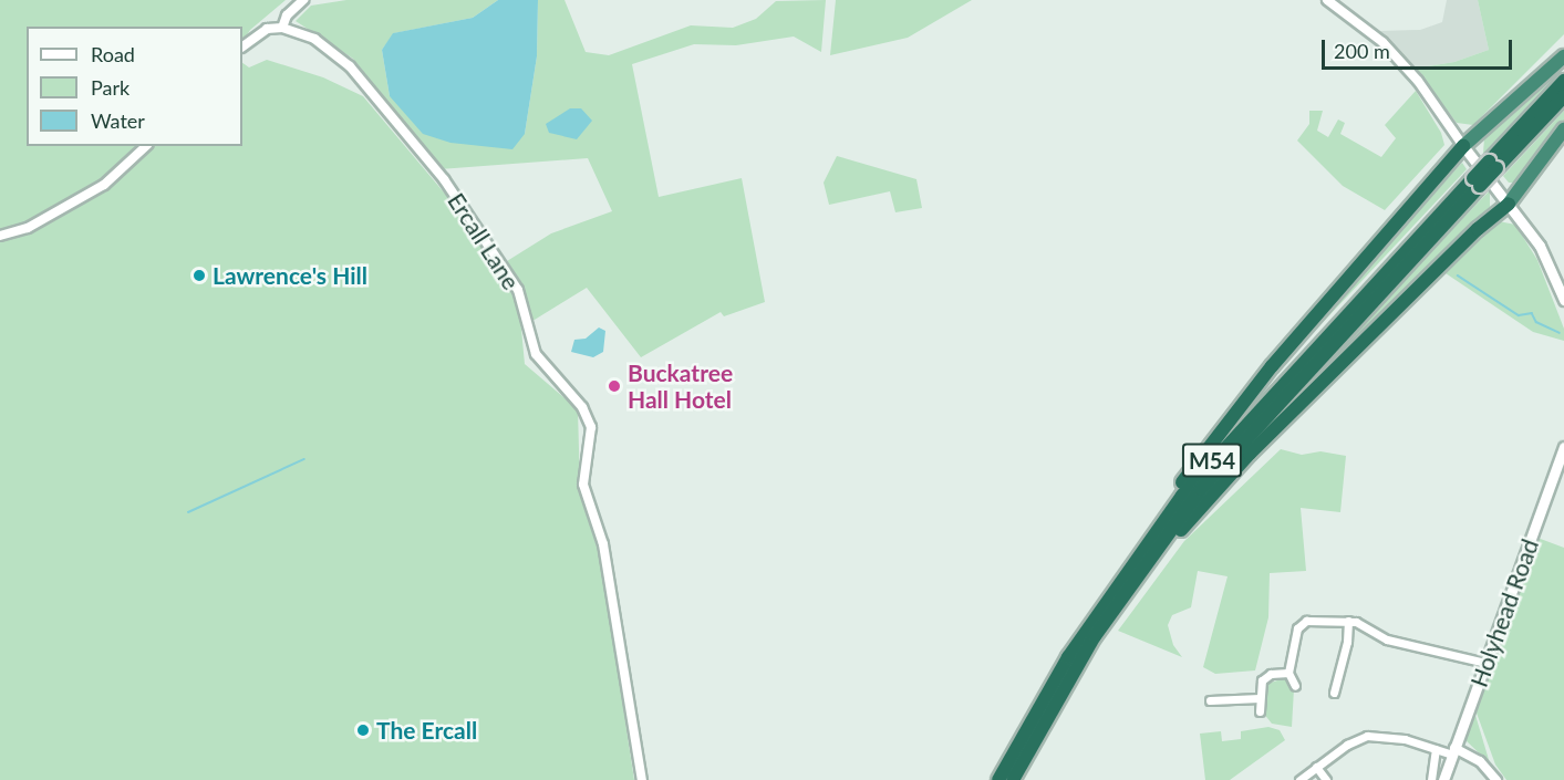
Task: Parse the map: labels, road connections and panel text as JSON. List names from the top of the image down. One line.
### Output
{"streets":{"highway":["M54"],"main road":["Holyhead Road"],"street":["Ercall Lane"]},"places":["Lawrence's Hill","Buckatree Hall Hotel","The Ercall"],"legend":["Road","Park","Water"],"scale_bar":"200 m"}
